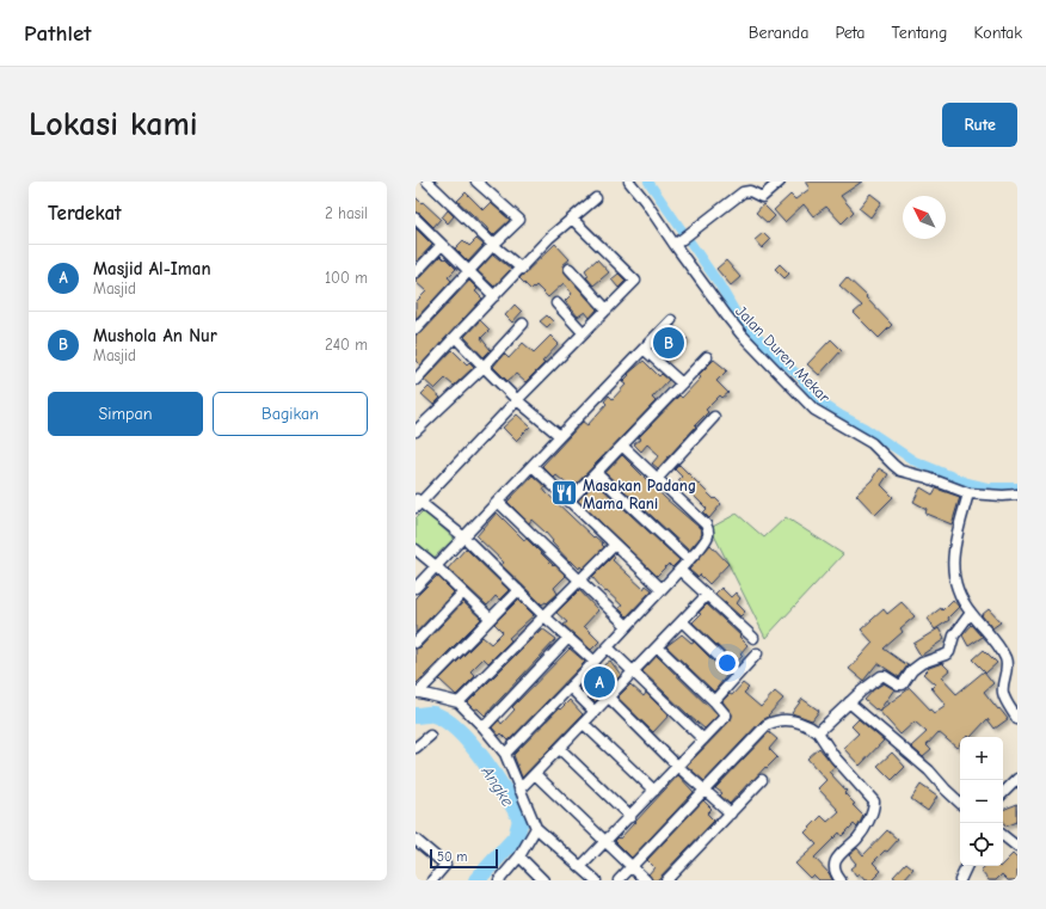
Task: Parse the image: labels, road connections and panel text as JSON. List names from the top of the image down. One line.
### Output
{"streets":{"street":["Jalan Duren Mekar"]},"water":["Angke"],"places":{"restaurant":["Masakan Padang Mama Rani"]},"scale_bar":"50 m","north":"top left","page":{"header":"Pathlet","nav":["Beranda","Peta","Tentang","Kontak"],"buttons":["Rute",["Simpan","Bagikan"]],"title":"Lokasi kami","heading":["Terdekat","2 hasil"],"list":[{"mark":"A","name":"Masjid Al-Iman","note":"Masjid","value":"100 m"},{"mark":"B","name":"Mushola An Nur","note":"Masjid","value":"240 m"}],"pins":["B","A"],"map_buttons":["+","−"],"scale":"50 m"}}
